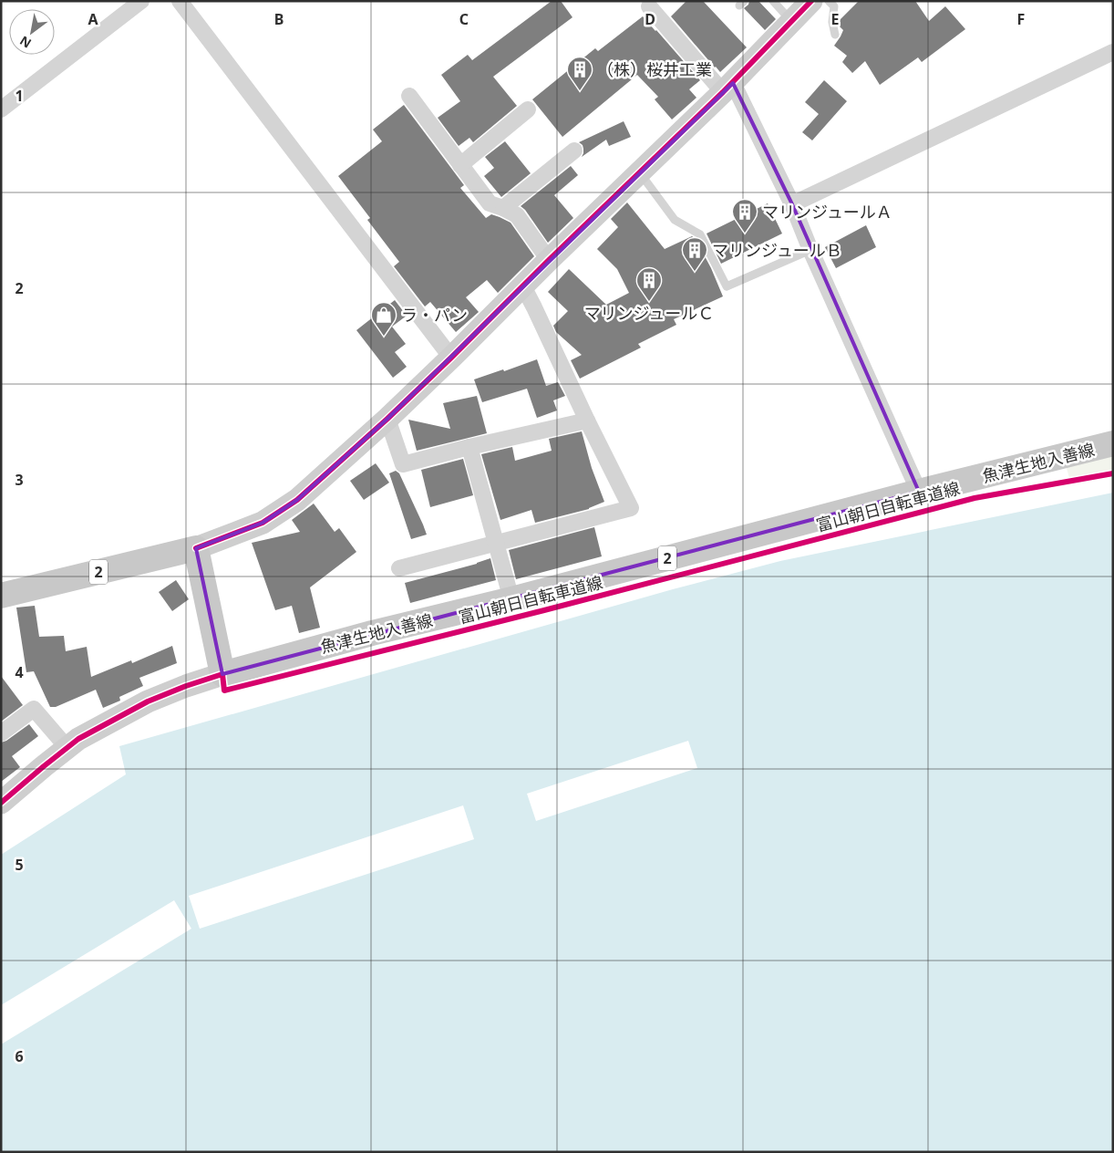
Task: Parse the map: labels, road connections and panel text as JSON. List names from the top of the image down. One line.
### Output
{"streets":{"main road":["魚津生地入善線","2"],"cycle path":["富山朝日自転車道線"]},"places":{"building":["（株）桜井工業","マリンジュールＡ","マリンジュールＢ","マリンジュールＣ"],"shop":["ラ・パン"]},"north":"bottom left","grid":{"columns":["A","B","C","D","E","F"],"rows":["1","2","3","4","5","6"]}}
